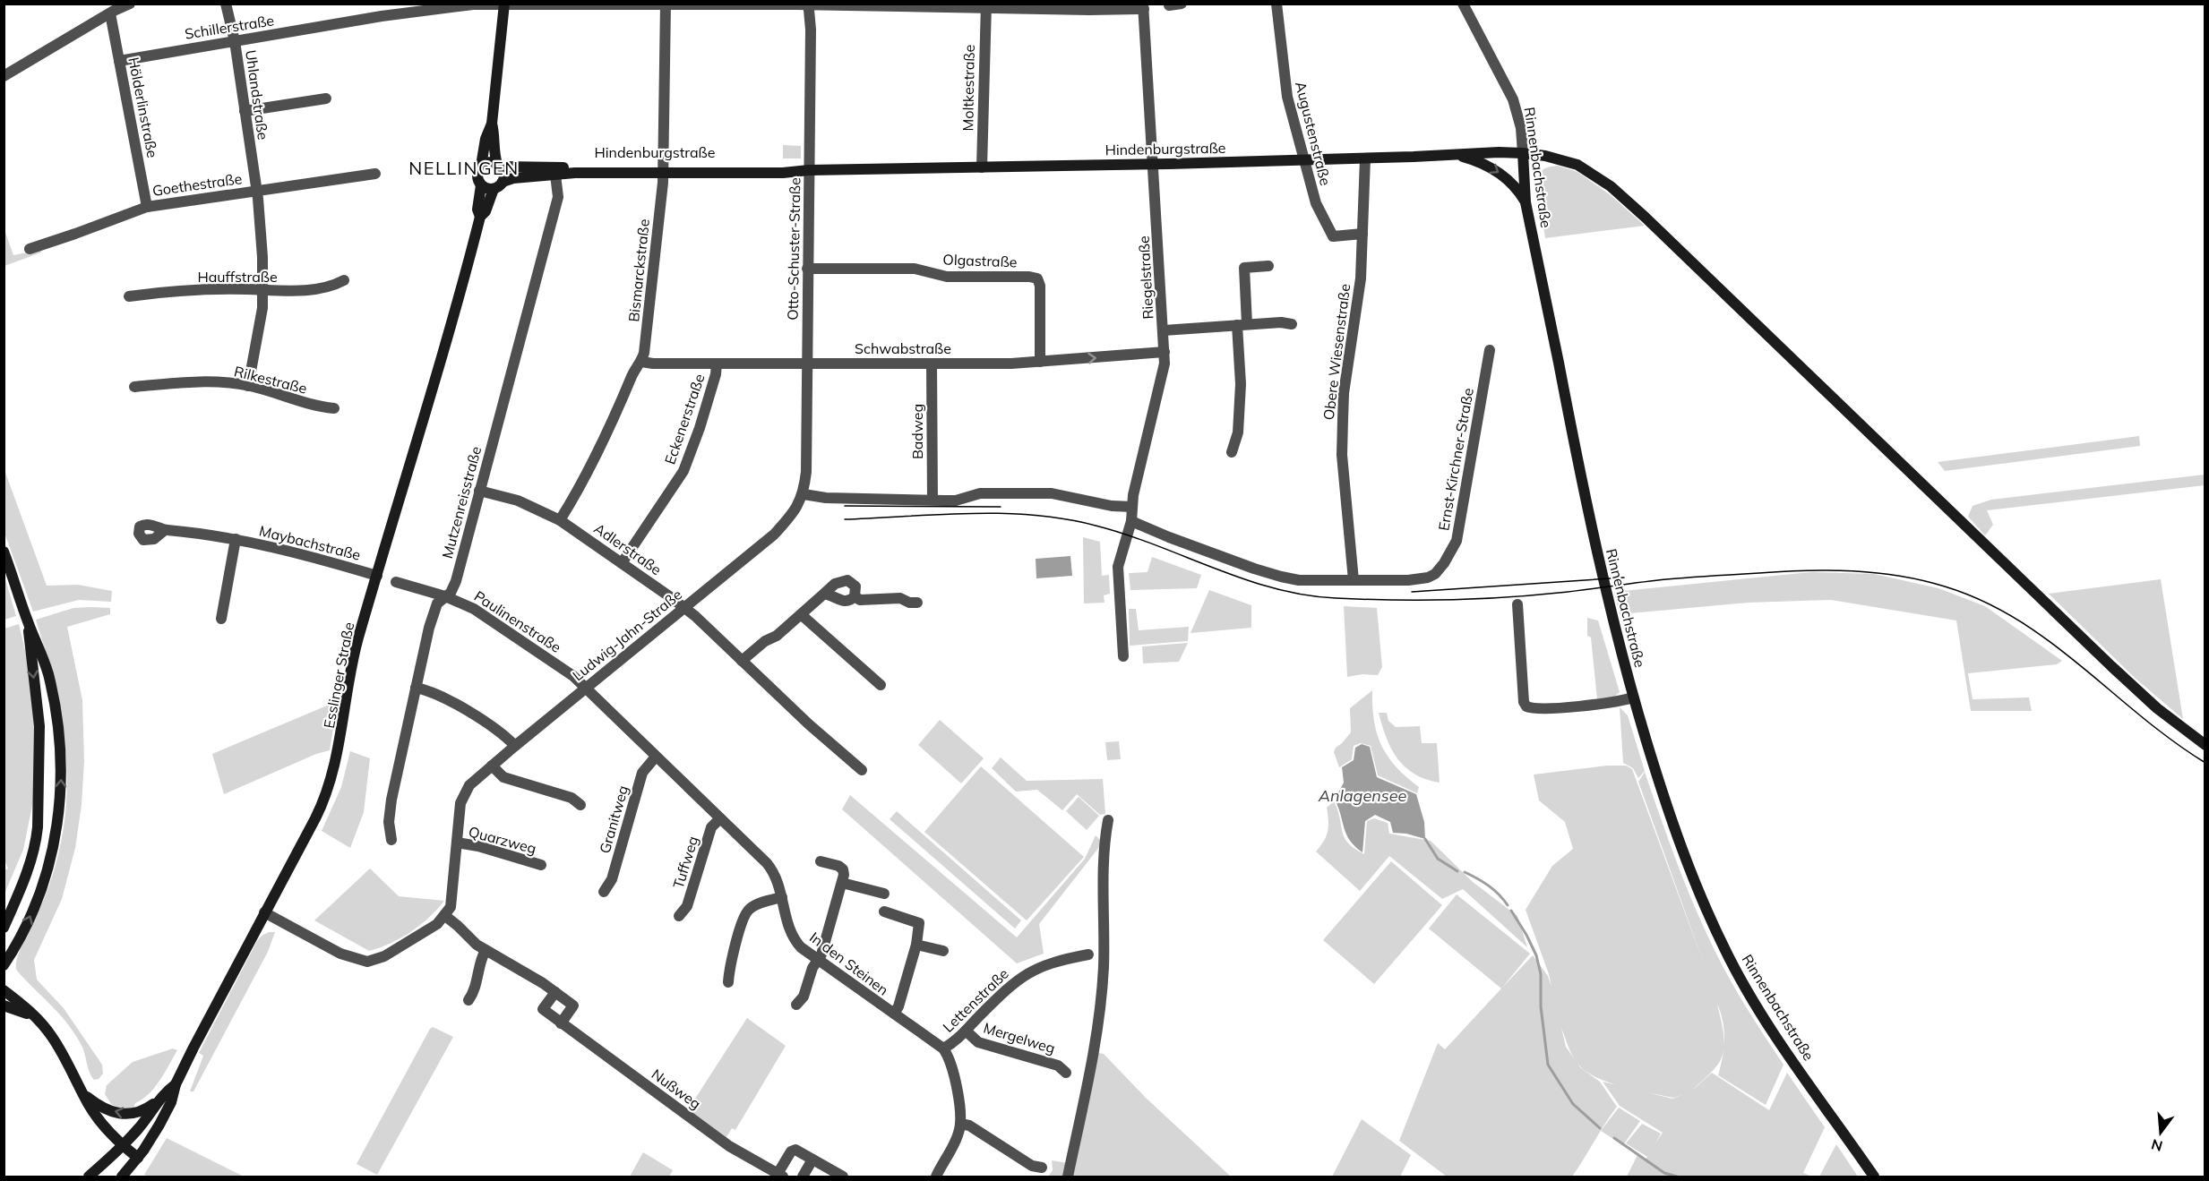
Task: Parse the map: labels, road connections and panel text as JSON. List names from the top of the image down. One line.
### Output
{"streets":{"main road":["Hindenburgstraße","Rinnenbachstraße","Esslinger Straße"],"street":["Schillerstraße","Moltkestraße","Uhlandstraße","Hölderlinstraße","Augustenstraße","Goethestraße","Otto-Schuster-Straße","Olgastraße","Bismarckstraße","Hauffstraße","Riegelstraße","Schwabstraße","Obere Wiesenstraße","Rilkestraße","Eckenerstraße","Badweg","Ernst-Kirchner-Straße","Mutzenreisstraße","Maybachstraße","Adlerstraße","Paulinenstraße","Ludwig-Jahn-Straße","Granitweg","Quarzweg","Tuffweg","In den Steinen","Lettenstraße","Mergelweg","Nußweg"]},"crossings":[["Schillerstraße","Moltkestraße"],["Schillerstraße","Uhlandstraße"],["Schillerstraße","Hölderlinstraße"],["Schillerstraße","Otto-Schuster-Straße"],["Schillerstraße","Bismarckstraße"],["Schillerstraße","Riegelstraße"],["Schillerstraße","Esslinger Straße"],["Moltkestraße","Hindenburgstraße"],["Uhlandstraße","Goethestraße"],["Uhlandstraße","Hauffstraße"],["Uhlandstraße","Rilkestraße"],["Hölderlinstraße","Goethestraße"],["Augustenstraße","Hindenburgstraße"],["Augustenstraße","Obere Wiesenstraße"],["Hindenburgstraße","Rinnenbachstraße"],["Hindenburgstraße","Otto-Schuster-Straße"],["Hindenburgstraße","Bismarckstraße"],["Hindenburgstraße","Riegelstraße"],["Hindenburgstraße","Obere Wiesenstraße"],["Hindenburgstraße","Mutzenreisstraße"],["Hindenburgstraße","Esslinger Straße"],["Otto-Schuster-Straße","Olgastraße"],["Otto-Schuster-Straße","Schwabstraße"],["Otto-Schuster-Straße","Ludwig-Jahn-Straße"],["Olgastraße","Schwabstraße"],["Bismarckstraße","Schwabstraße"],["Bismarckstraße","Adlerstraße"],["Riegelstraße","Schwabstraße"],["Riegelstraße","Ernst-Kirchner-Straße"],["Schwabstraße","Eckenerstraße"],["Schwabstraße","Badweg"],["Obere Wiesenstraße","Ernst-Kirchner-Straße"],["Eckenerstraße","Adlerstraße"],["Mutzenreisstraße","Adlerstraße"],["Mutzenreisstraße","Paulinenstraße"],["Maybachstraße","Esslinger Straße"],["Adlerstraße","Ludwig-Jahn-Straße"],["Paulinenstraße","Ludwig-Jahn-Straße"],["Paulinenstraße","In den Steinen"],["Ludwig-Jahn-Straße","Quarzweg"],["Ludwig-Jahn-Straße","In den Steinen"],["Granitweg","In den Steinen"],["Tuffweg","In den Steinen"],["In den Steinen","Lettenstraße"],["Lettenstraße","Mergelweg"]],"districts":["NELLINGEN"],"water":["Anlagensee"],"north":"bottom"}
